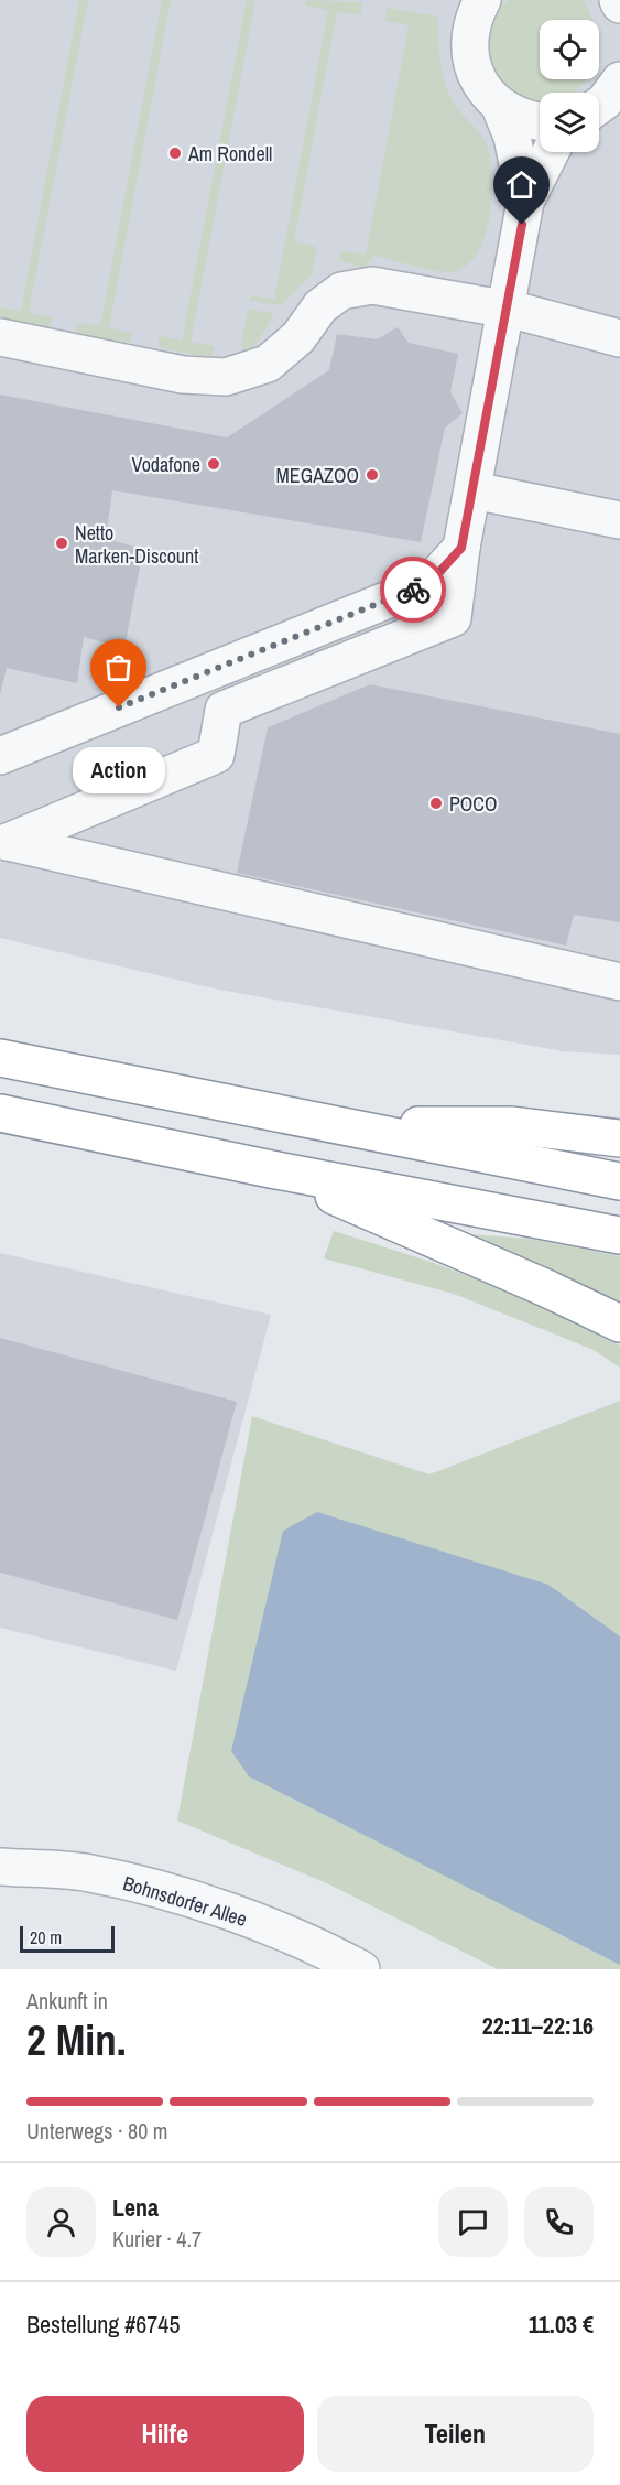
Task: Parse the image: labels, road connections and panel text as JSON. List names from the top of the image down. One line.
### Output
{"streets":{"street":["Bohnsdorfer Allee"]},"places":["Am Rondell","Vodafone","MEGAZOO","Netto Marken-Discount","Action","POCO"],"scale_bar":"20 m","page":{"bubble":"Action","scale":"20 m","heading":["2 Min.","Ankunft in","22:11–22:16"],"panel":["Lena","Kurier · 4.7","Bestellung #6745","11.03 €"],"bar":"Unterwegs · 80 m","buttons":["Hilfe","Teilen"]}}
